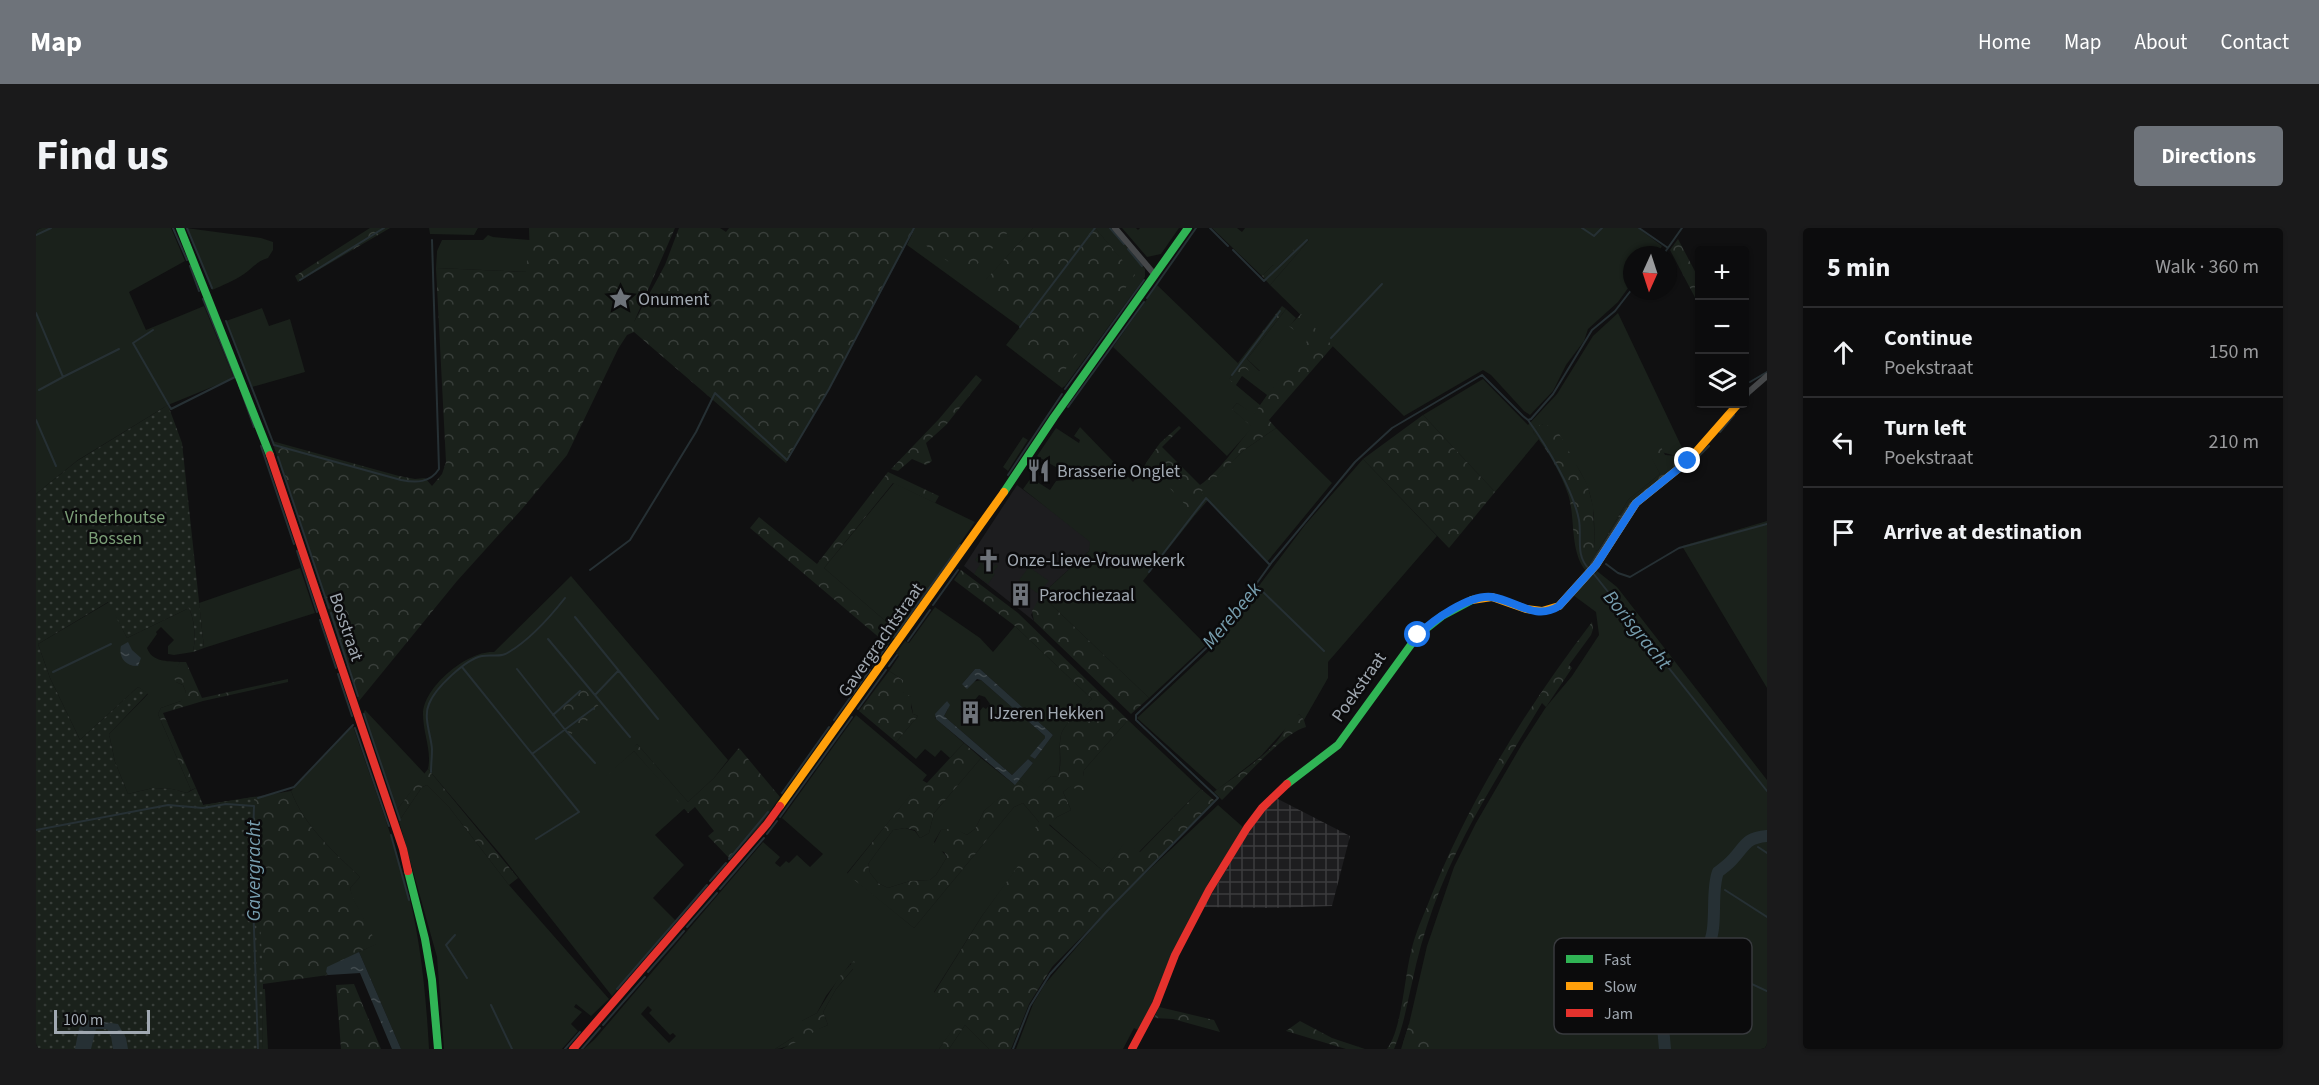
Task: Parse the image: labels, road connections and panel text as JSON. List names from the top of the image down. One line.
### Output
{"streets":{"street":["Bosstraat","Gavergrachtstraat","Poekstraat"]},"water":["Merebeek","Borisgracht","Gavergracht"],"parks":["Vinderhoutse Bossen"],"places":{"place":["Onument"],"restaurant":["Brasserie Onglet"],"church":["Onze-Lieve-Vrouwekerk"],"building":["Parochiezaal","IJzeren Hekken"]},"legend":["Fast","Slow","Jam"],"scale_bar":"100 m","north":"bottom","page":{"header":"Map","nav":["Home","Map","About","Contact"],"title":"Find us","buttons":"Directions","heading":["5 min","Walk · 360 m"],"map_buttons":["+","−"],"list":[["Continue","Poekstraat","150 m"],["Turn left","Poekstraat","210 m"],"Arrive at destination"],"scale":"100 m"}}
